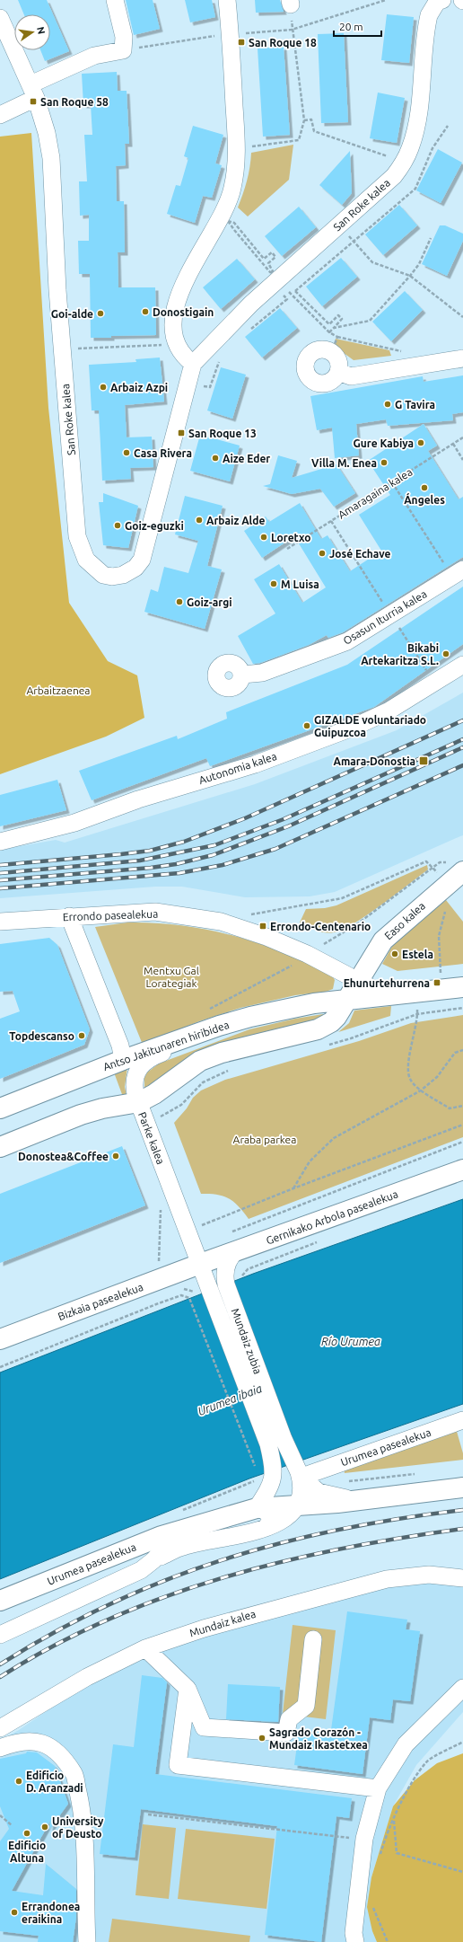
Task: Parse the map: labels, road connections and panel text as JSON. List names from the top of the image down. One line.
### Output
{"streets":{"main road":["Easo kalea","Antso Jakitunaren hiribidea","Gernikako Arbola pasealekua","Bizkaia pasealekua","Urumea pasealekua"],"street":["San Roke kalea","Osasun Iturria kalea","Autonomia kalea","Errondo pasealekua","Parke kalea","Mundaiz zubia","Mundaiz kalea"],"path":["Amaragaina kalea"]},"crossings":[["Easo kalea","Antso Jakitunaren hiribidea"],["Antso Jakitunaren hiribidea","Parke kalea"],["Parke kalea","Gernikako Arbola pasealekua"],["Parke kalea","Bizkaia pasealekua"],["Parke kalea","Mundaiz zubia"],["Gernikako Arbola pasealekua","Bizkaia pasealekua"],["Gernikako Arbola pasealekua","Mundaiz zubia"],["Bizkaia pasealekua","Mundaiz zubia"],["Mundaiz zubia","Urumea pasealekua"]],"water":["Río Urumea","Urumea ibaia"],"parks":["Arbaitzaenea","Mentxu Gal Lorategiak","Araba parkea"],"places":{"transit":["San Roque 18","San Roque 58","San Roque 13","Amara-Donostia","Errondo-Centenario","Ehunurtehurrena"],"other":["Donostigain","Goi-alde","Arbaiz Azpi","G Tavira","Gure Kabiya","Casa Rivera","Aize Eder","Villa M. Enea","Ángeles","Arbaiz Alde","Goiz-eguzki","Loretxo","José Echave","M Luisa","Goiz-argi","Bikabi Artekaritza S.L.","GIZALDE voluntariado Guipuzcoa","Estela","Topdescanso","Donostea&Coffee","Sagrado Corazón - Mundaiz Ikastetxea","Edificio D. Aranzadi","University of Deusto","Edificio Altuna","Errandonea eraikina"]},"scale_bar":"20 m","north":"right"}
